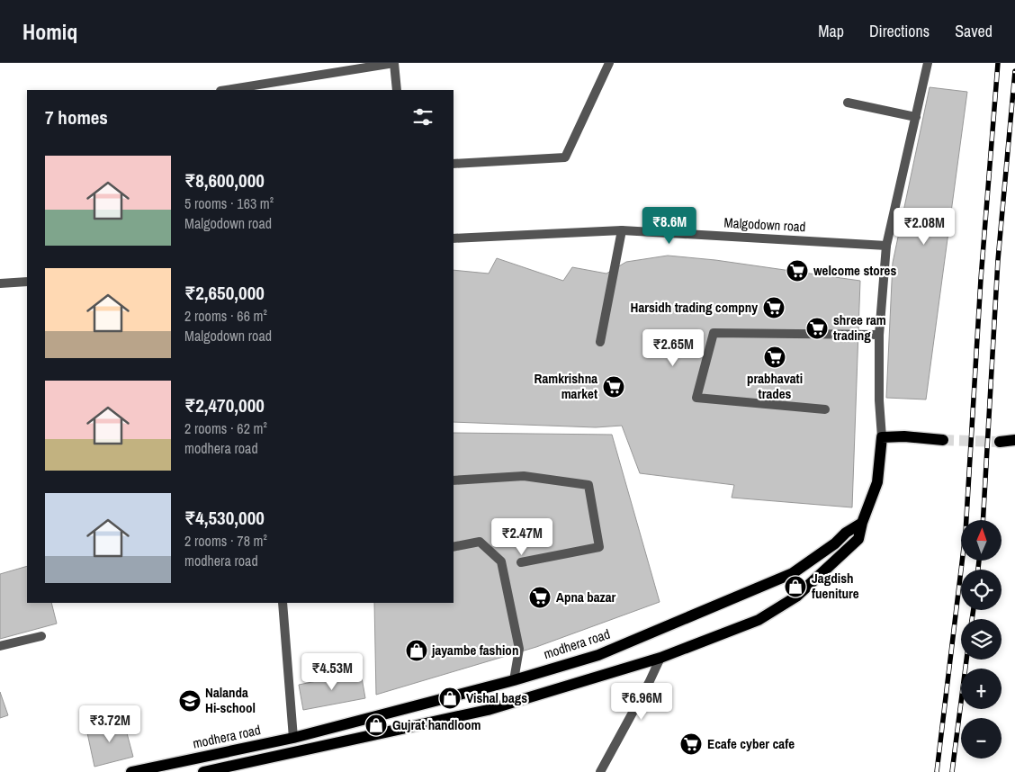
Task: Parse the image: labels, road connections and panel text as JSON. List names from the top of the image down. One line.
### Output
{"streets":{"main road":["modhera road"],"street":["Malgodown road"]},"places":{"supermarket":["welcome stores","Harsidh trading compny","shree ram trading","prabhavati trades","Ramkrishna market","Apna bazar","Ecafe cyber cafe"],"shop":["Jagdish fueniture","jayambe fashion","Vishal bags","Gujrat handloom"],"school or university":["Nalanda Hi-school"]},"north":"top","page":{"header":"Homiq","nav":["Map","Directions","Saved"],"heading":"7 homes","list":[{"name":"₹8,600,000","note":"5 rooms · 163 m² · Malgodown road"},{"name":"₹2,650,000","note":"2 rooms · 66 m² · Malgodown road"},{"name":"₹2,470,000","note":"2 rooms · 62 m² · modhera road"},{"name":"₹4,530,000","note":"2 rooms · 78 m² · modhera road"}],"price":["₹8.6M","₹2.08M","₹2.65M","₹2.47M","₹4.53M","₹6.96M","₹3.72M"],"map_buttons":["+","−"]}}
